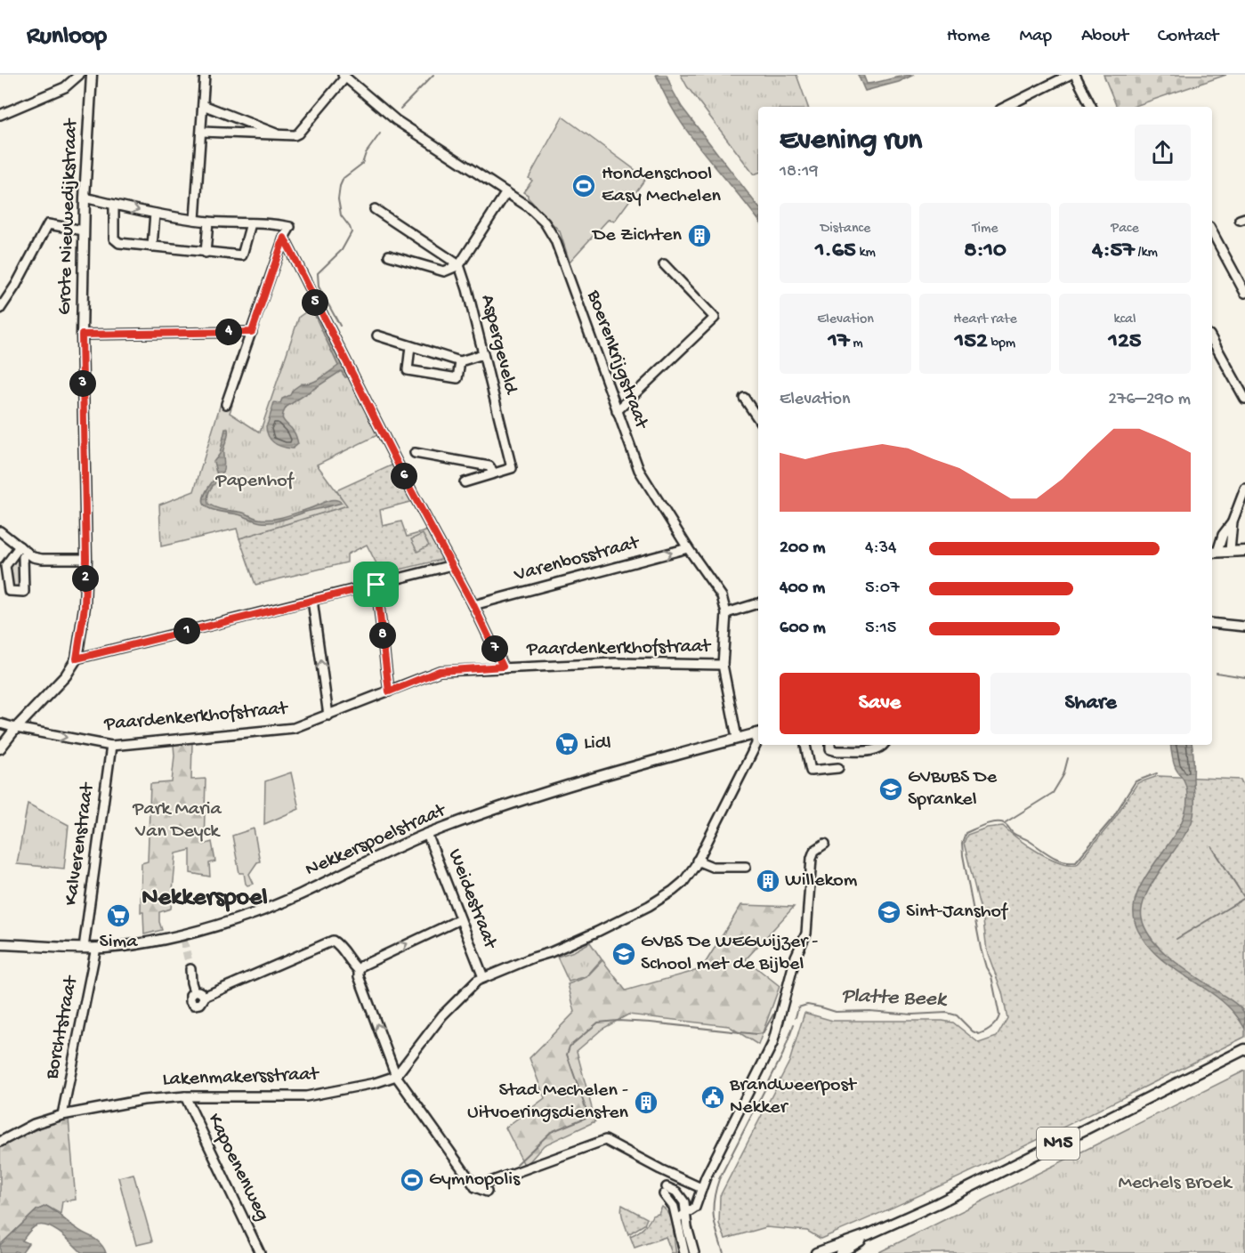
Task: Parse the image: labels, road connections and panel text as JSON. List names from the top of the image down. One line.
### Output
{"streets":{"main road":["Grote Nieuwedijkstraat","Nekkerspoelstraat","N15"],"street":["Aspergeveld","Boerenkrijgstraat","Varenbosstraat","Paardenkerkhofstraat","Kalverenstraat","Weidestraat","Borchtstraat","Lakenmakersstraat","Kapoenenweg"]},"crossings":[["Grote Nieuwedijkstraat","Paardenkerkhofstraat"],["Boerenkrijgstraat","Varenbosstraat"],["Boerenkrijgstraat","Paardenkerkhofstraat"],["Boerenkrijgstraat","Nekkerspoelstraat"],["Paardenkerkhofstraat","Kalverenstraat"],["Nekkerspoelstraat","Kalverenstraat"],["Nekkerspoelstraat","Weidestraat"],["Nekkerspoelstraat","Borchtstraat"],["Borchtstraat","Lakenmakersstraat"],["Lakenmakersstraat","Kapoenenweg"]],"one_way":["Varenbosstraat"],"districts":["Nekkerspoel"],"water":["Platte Beek"],"parks":["Papenhof","Park Maria Van Deyck","Mechels Broek"],"places":{"sports":["Hondenschool Easy Mechelen","Gymnopolis"],"building":["De Zichten","Willekom","Stad Mechelen - Uitvoeringsdiensten"],"supermarket":["Lidl","Sima"],"school or university":["GVBuBS De Sprankel","Sint-Janshof","GVBS De WEGwijzer - School met de Bijbel"],"public building":["Brandweerpost Nekker"]},"page":{"header":"Runloop","nav":["Home","Map","About","Contact"],"heading":["Evening run","18:19"],"stats":[["Distance","1.65 km"],["Time","8:10"],["Pace","4:57 /km"],["Elevation","17 m"],["Heart rate","152 bpm"],["kcal","125"]],"pins":["5","4","3","6","2","1","8","7"],"chart":["Elevation","276–290 m"],"list":[{"name":"200 m","note":"4:34"},{"name":"400 m","note":"5:07"},{"name":"600 m","note":"5:15"}],"buttons":["Save","Share"]}}
